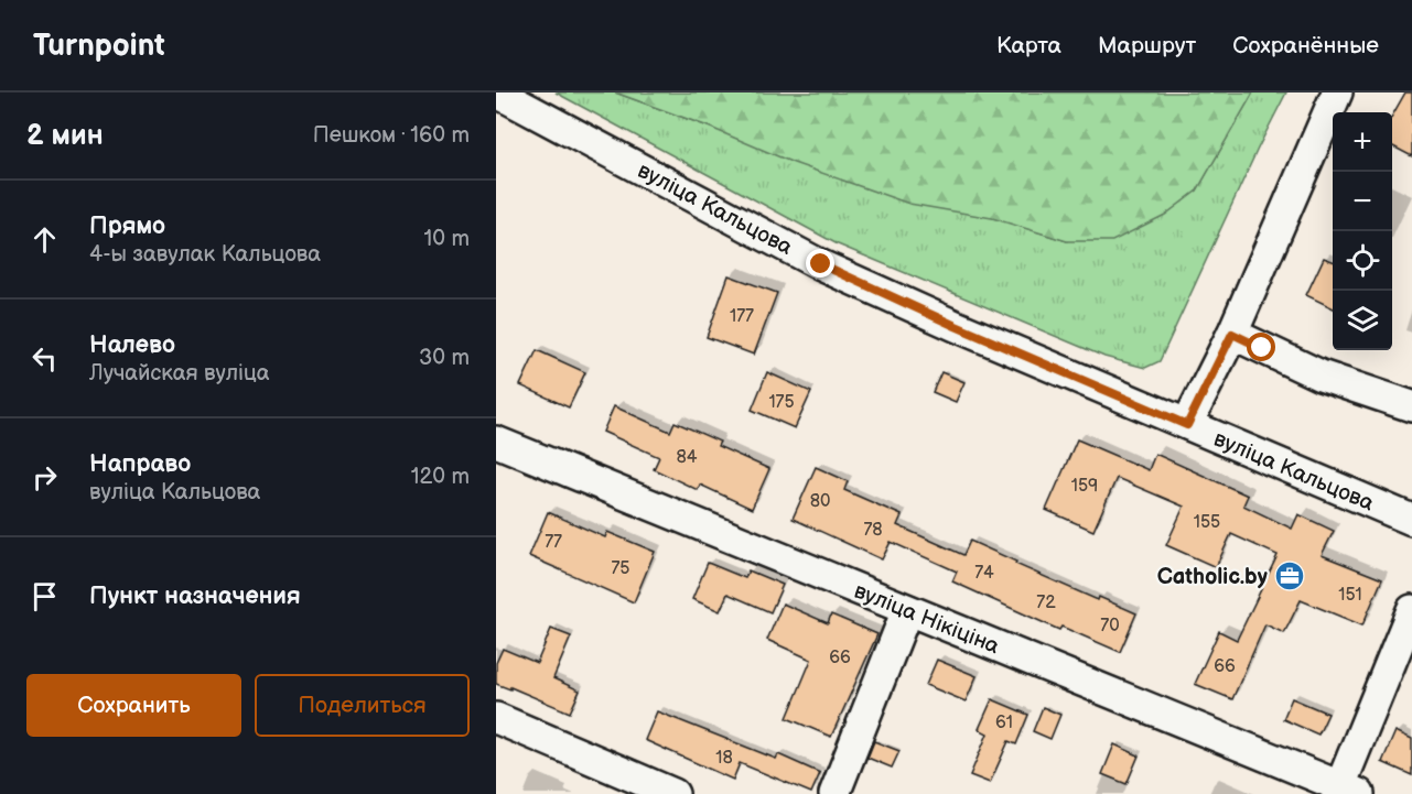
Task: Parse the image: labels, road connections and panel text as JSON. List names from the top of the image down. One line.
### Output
{"streets":{"street":["вуліца Кальцова","вуліца Нікіціна"]},"places":{"office":["Catholic.by"]},"house_numbers":["177","175","84","159","80","155","78","77","75","74","151","72","70","66","66","61","18"],"page":{"header":"Turnpoint","nav":["Карта","Маршрут","Сохранённые"],"heading":["2 мин","Пешком · 160 m"],"map_buttons":["+","−"],"list":[["Прямо","4-ы завулак Кальцова","10 m"],["Налево","Лучайская вуліца","30 m"],["Направо","вуліца Кальцова","120 m"],"Пункт назначения"],"buttons":["Сохранить","Поделиться"]}}
